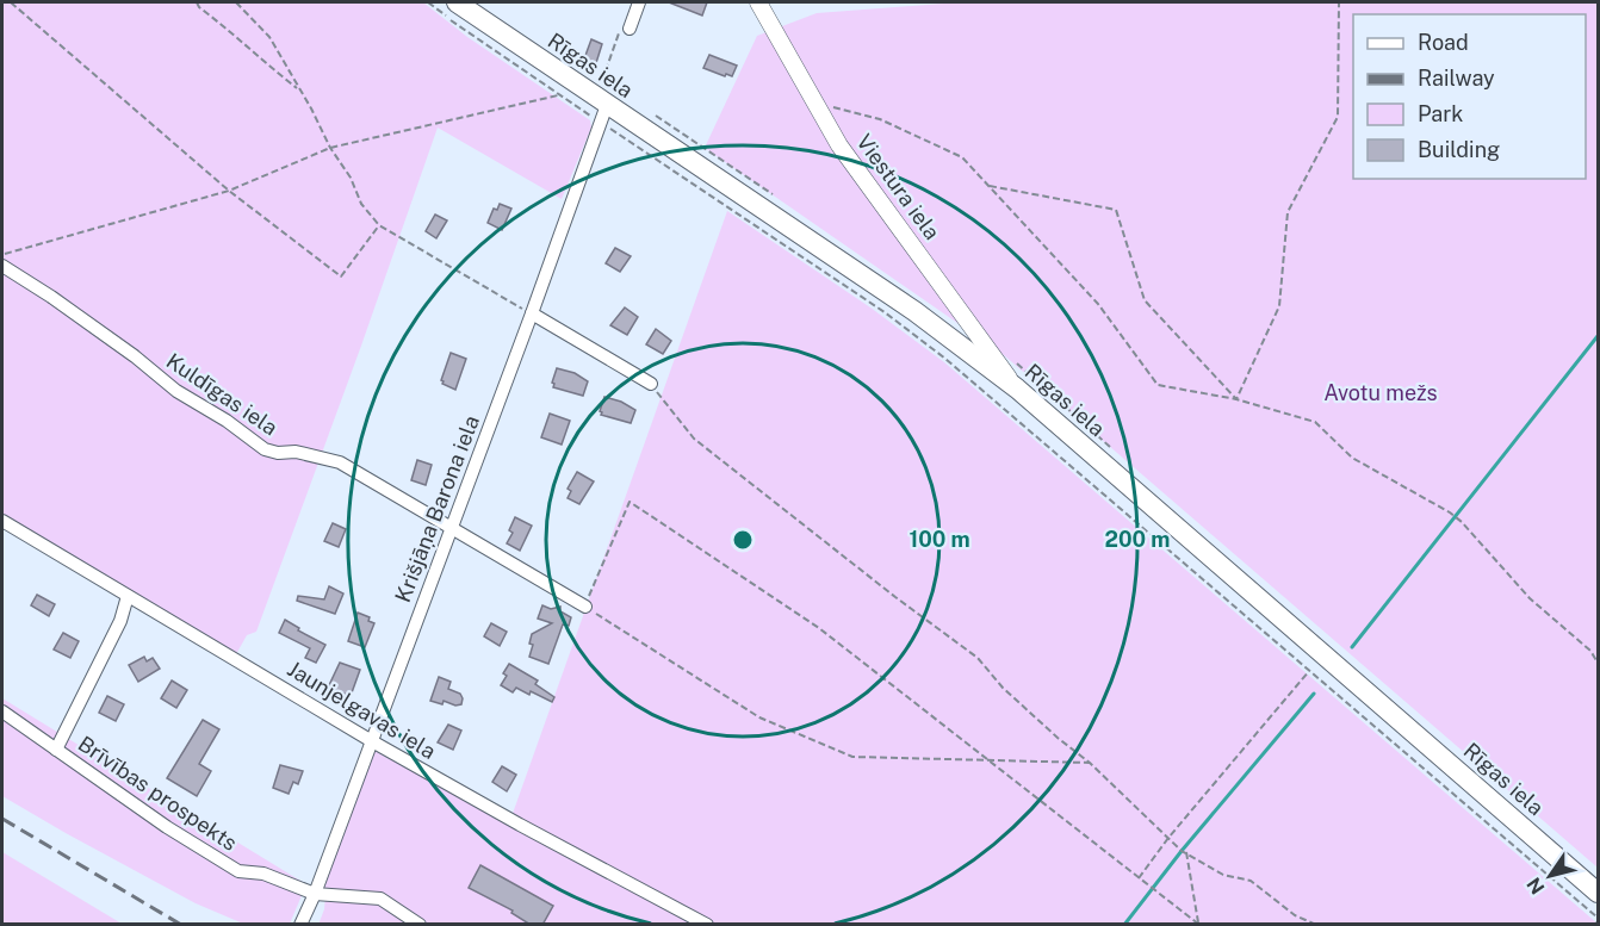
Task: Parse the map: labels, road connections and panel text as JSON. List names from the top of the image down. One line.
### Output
{"streets":{"main road":["Rīgas iela"],"street":["Viestura iela","Kuldīgas iela","Krišjāņa Barona iela","Jaunjelgavas iela","Brīvības prospekts"]},"crossings":[["Rīgas iela","Viestura iela"],["Rīgas iela","Krišjāņa Barona iela"],["Kuldīgas iela","Krišjāņa Barona iela"],["Krišjāņa Barona iela","Jaunjelgavas iela"],["Krišjāņa Barona iela","Brīvības prospekts"]],"parks":["Avotu mežs"],"legend":["Road","Railway","Park","Building"],"north":"bottom left","rings":["100 m","200 m"]}
